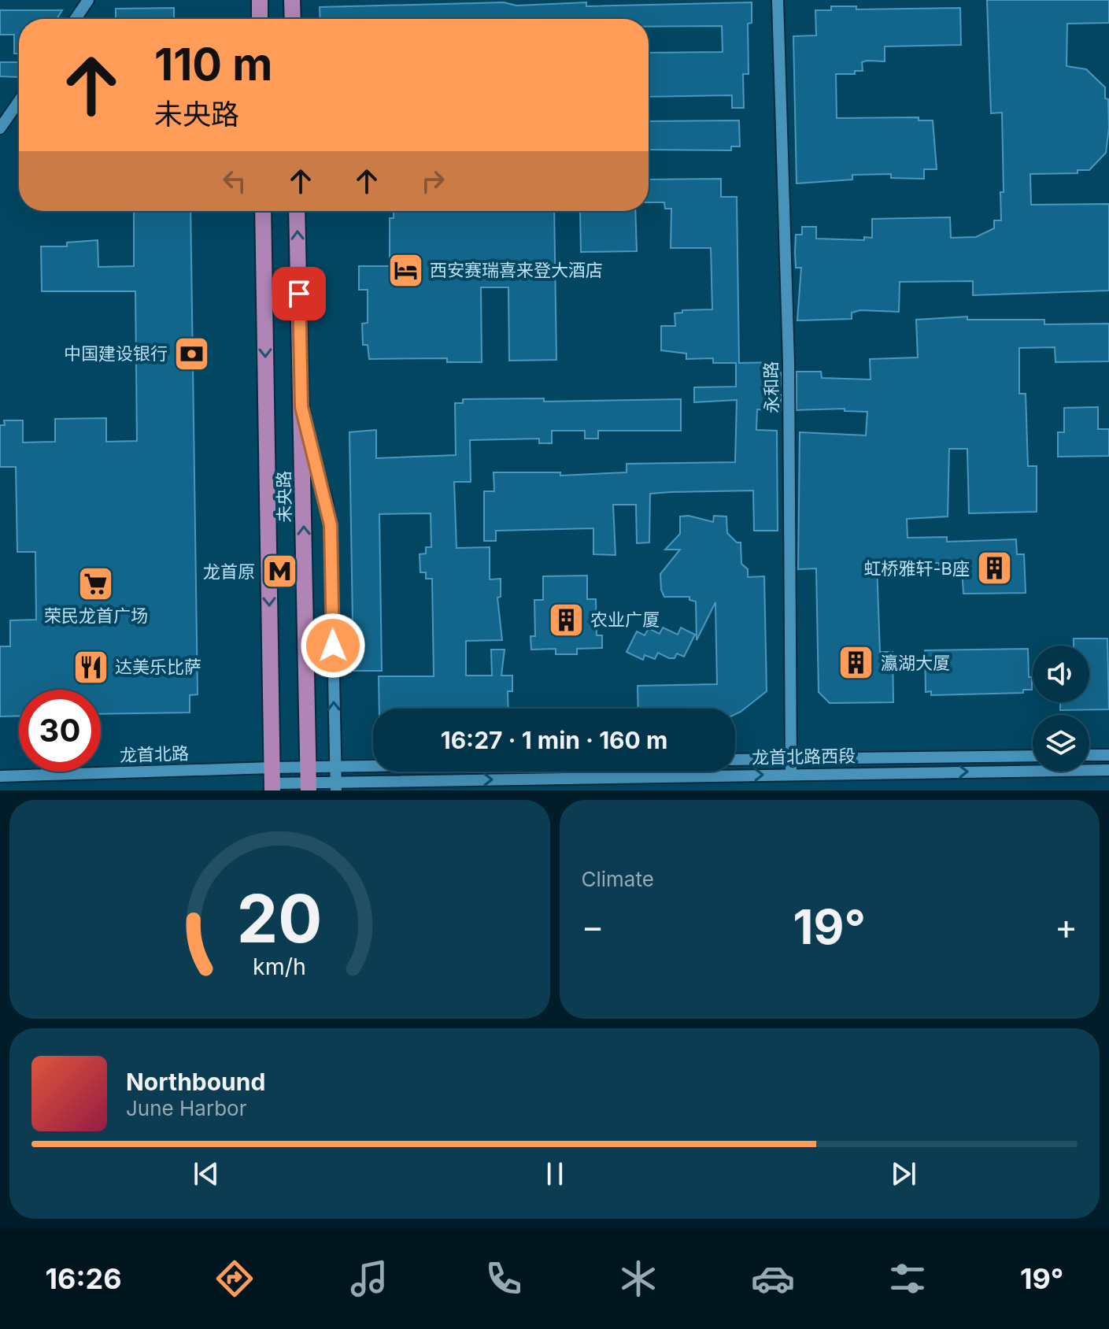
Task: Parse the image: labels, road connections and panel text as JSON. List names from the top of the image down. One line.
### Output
{"streets":{"main road":["未央路"],"street":["永和路","龙首北路","龙首北路西段"]},"crossings":[["永和路","龙首北路西段"],["未央路","龙首北路"],["未央路","龙首北路西段"],["龙首北路","龙首北路西段"]],"places":{"hotel":["西安赛瑞喜来登大酒店"],"bank":["中国建设银行"],"building":["虹桥雅轩-B座","农业广厦","瀛湖大厦"],"metro station":["龙首原"],"supermarket":["荣民龙首广场"],"restaurant":["达美乐比萨"]},"page":{"turn":["110 m","未央路"],"limit":"30","trip":"16:27 · 1 min · 160 m","tile":"Climate","heat":["−","19°","+"],"song":["Northbound","June Harbor"],"tabs":["16:26","19°"],"gauge":["20","km/h"]}}
